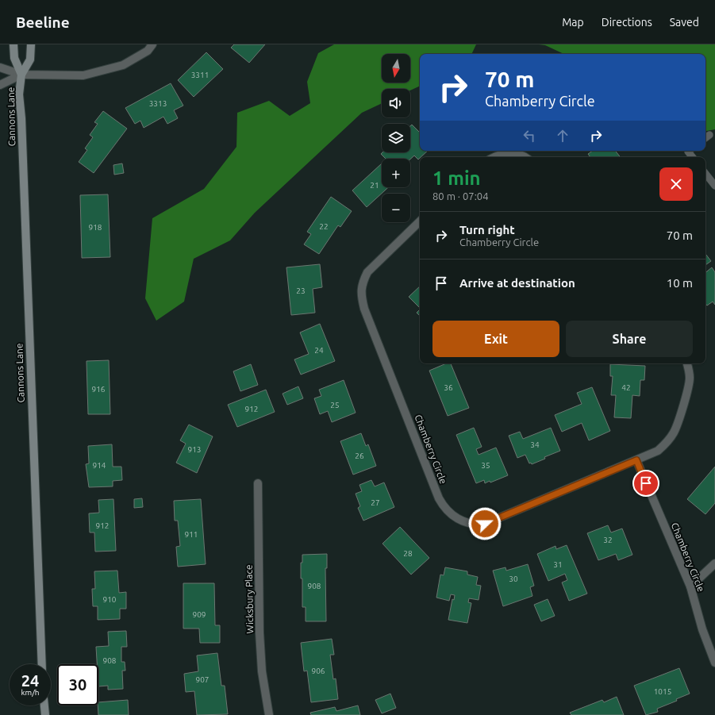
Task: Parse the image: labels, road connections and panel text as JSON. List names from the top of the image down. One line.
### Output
{"streets":{"main road":["Cannons Lane"],"street":["Chamberry Circle","Wicksbury Place"]},"house_numbers":["3311","3313","21","22","918","23","24","36","42","916","25","912","34","913","26","914","35","27","912","911","32","28","31","30","908","910","909","908","906","907","1015"],"north":"bottom","page":{"header":"Beeline","nav":["Map","Directions","Saved"],"map_buttons":["+","−"],"turn":["70 m","Chamberry Circle"],"heading":["1 min","80 m · 07:04"],"list":[{"name":"Turn right","note":"Chamberry Circle","value":"70 m"},{"name":"Arrive at destination","value":"10 m"}],"buttons":["Exit","Share"],"speed":"24 km/h","limit":"30"}}
